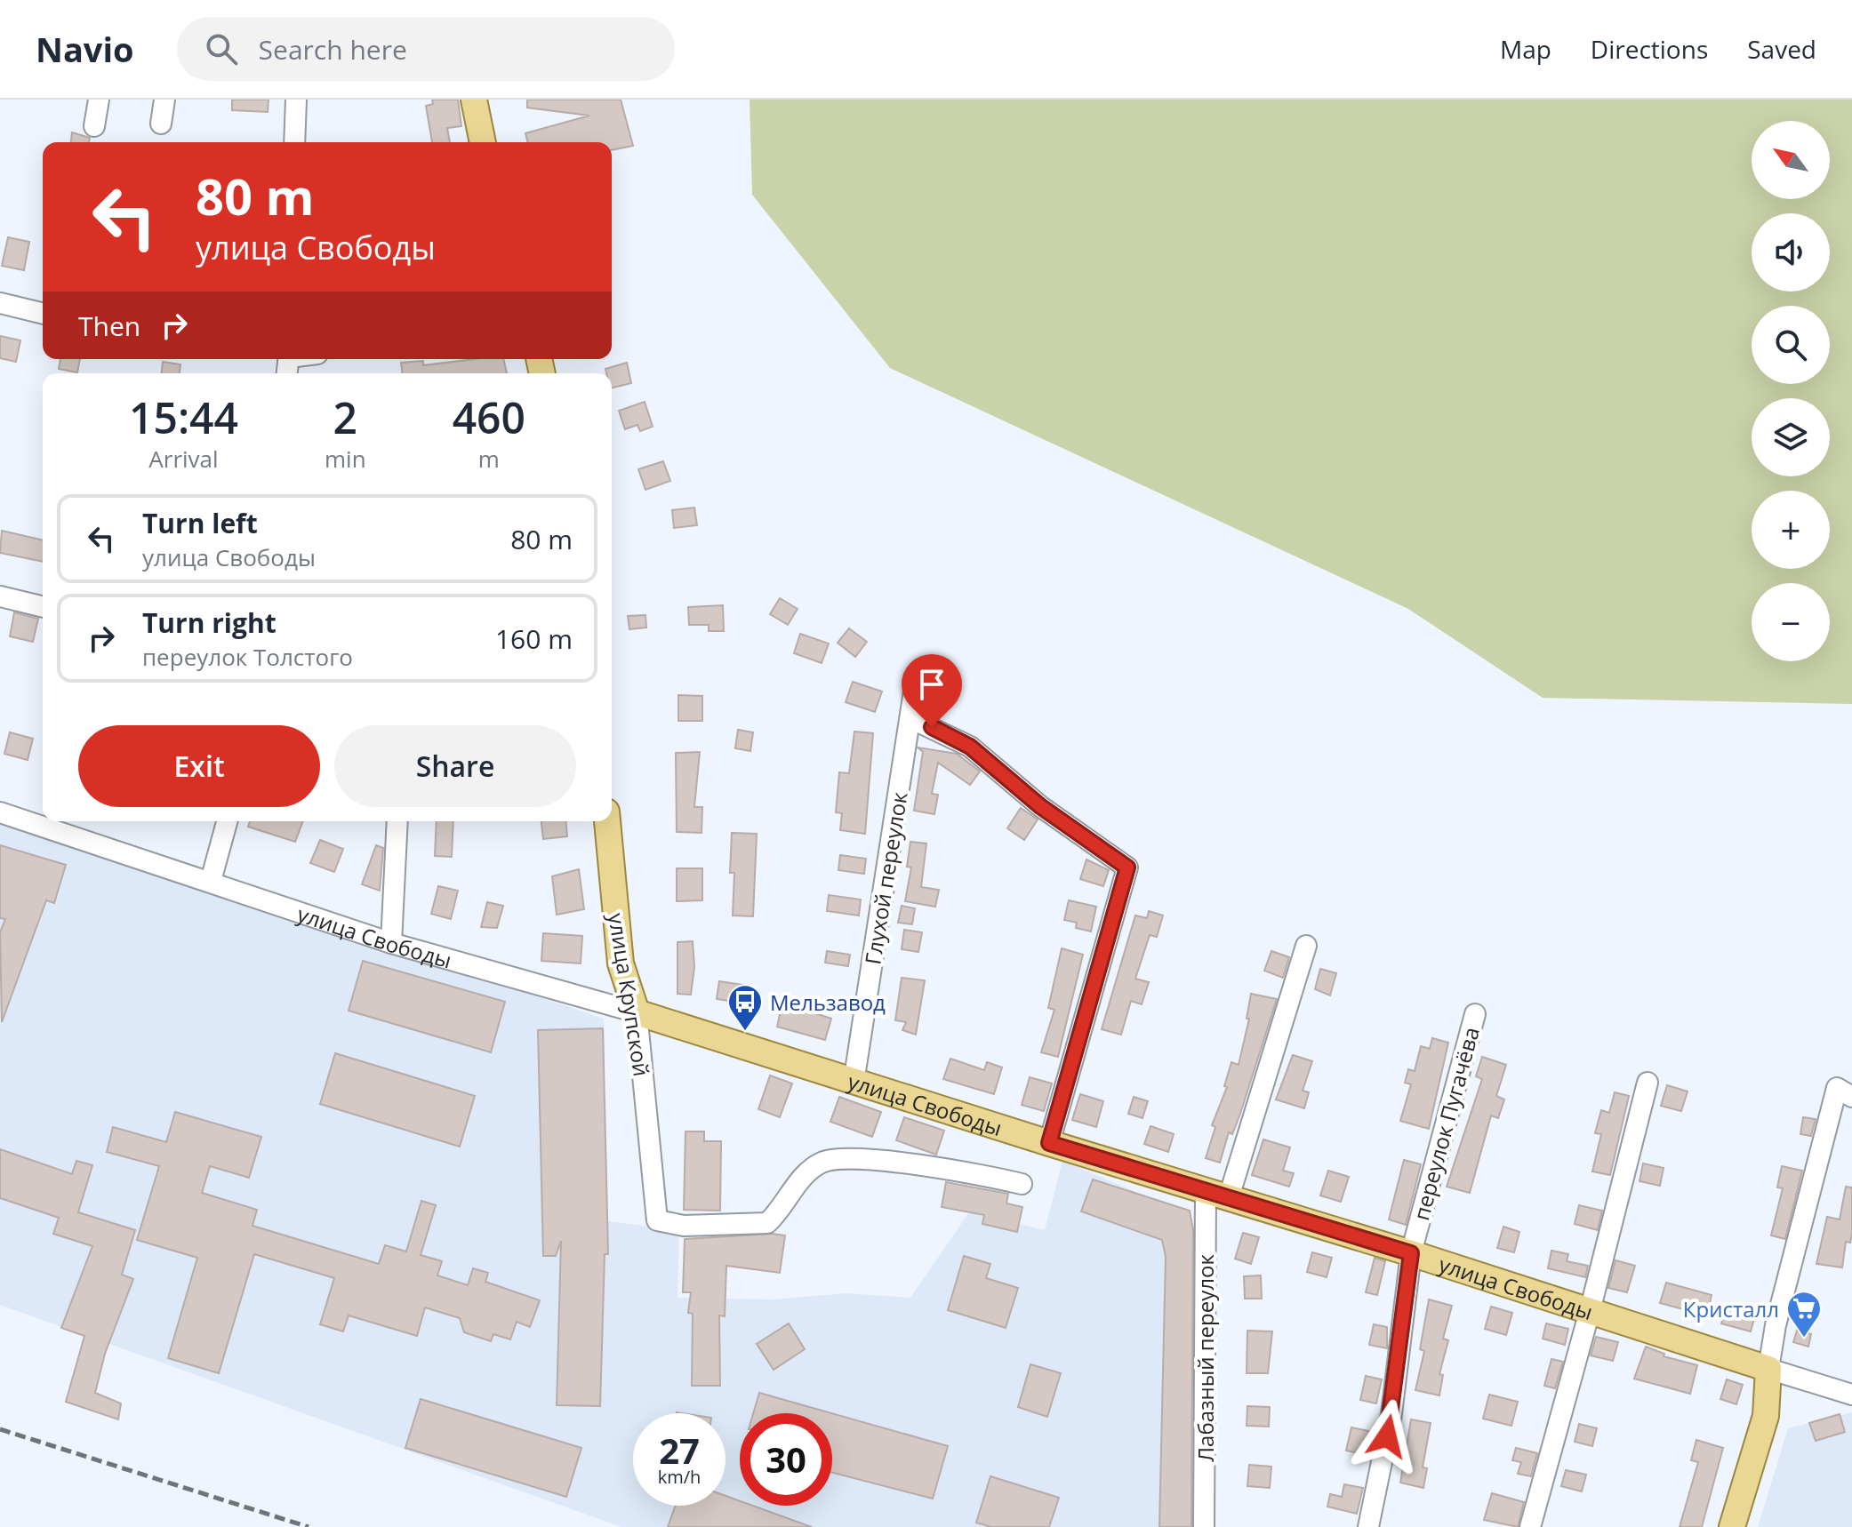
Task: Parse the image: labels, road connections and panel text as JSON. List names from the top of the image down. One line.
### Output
{"streets":{"main road":["улица Свободы","улица Крупской"],"street":["Глухой переулок","переулок Пугачёва","Лабазный переулок"]},"crossings":[["Глухой переулок","улица Свободы"],["улица Свободы","улица Крупской"],["улица Свободы","переулок Пугачёва"],["улица Свободы","Лабазный переулок"]],"places":{"bus stop":["Мельзавод"],"supermarket":["Кристалл"]},"north":"top left","page":{"header":"Navio","search":"Search here","nav":["Map","Directions","Saved"],"map_buttons":["+","−"],"turn":["80 m","улица Свободы"],"then":"Then","eta":["15:44","Arrival","2","min","460","m"],"list":[{"name":"Turn left","note":"улица Свободы","value":"80 m"},{"name":"Turn right","note":"переулок Толстого","value":"160 m"}],"buttons":["Exit","Share"],"speed":"27 km/h","limit":"30"}}
